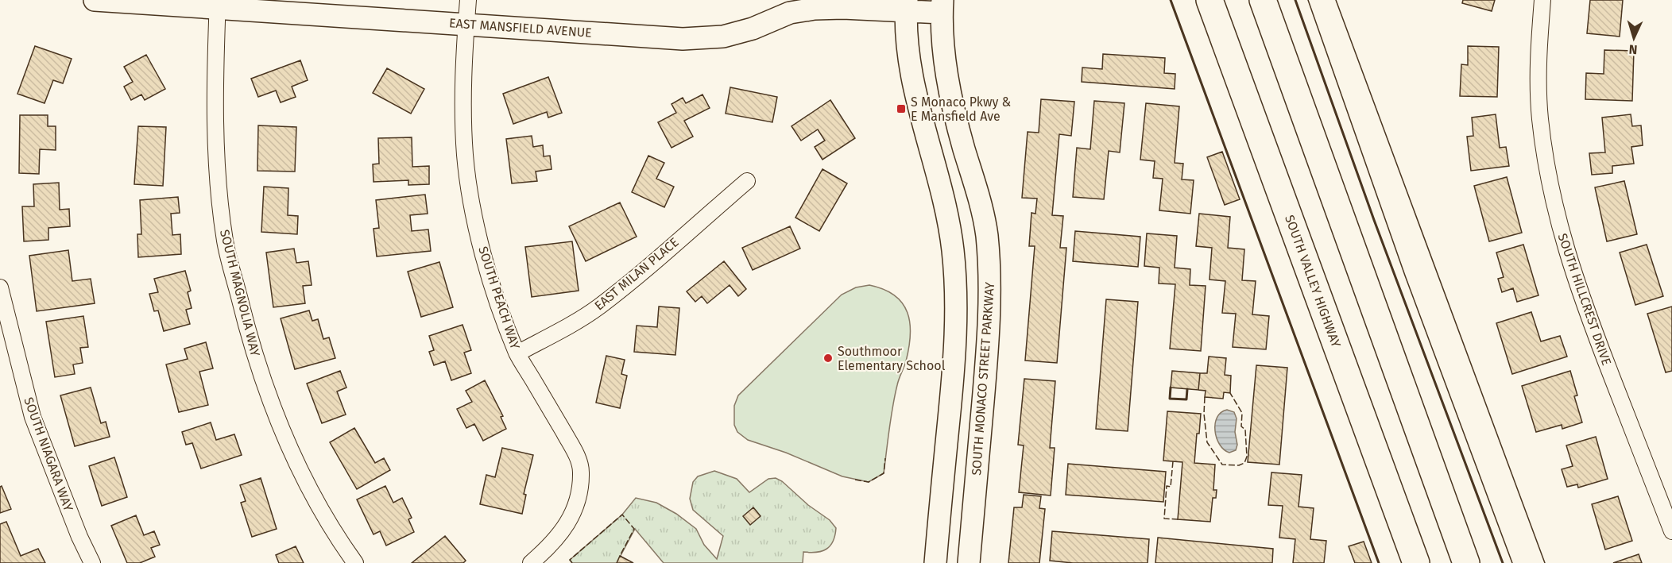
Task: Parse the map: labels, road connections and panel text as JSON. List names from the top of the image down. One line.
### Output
{"streets":{"highway":["SOUTH VALLEY HIGHWAY"],"main road":["EAST MANSFIELD AVENUE","SOUTH MONACO STREET PARKWAY"],"street":["EAST MILAN PLACE","SOUTH MAGNOLIA WAY","SOUTH PEACH WAY","SOUTH HILLCREST DRIVE","SOUTH NIAGARA WAY"]},"crossings":[["EAST MANSFIELD AVENUE","SOUTH MAGNOLIA WAY"],["EAST MANSFIELD AVENUE","SOUTH PEACH WAY"],["EAST MANSFIELD AVENUE","SOUTH MONACO STREET PARKWAY"],["EAST MILAN PLACE","SOUTH PEACH WAY"]],"places":{"transit":["S Monaco Pkwy & E Mansfield Ave"],"other":["Southmoor Elementary School"]},"north":"bottom"}
